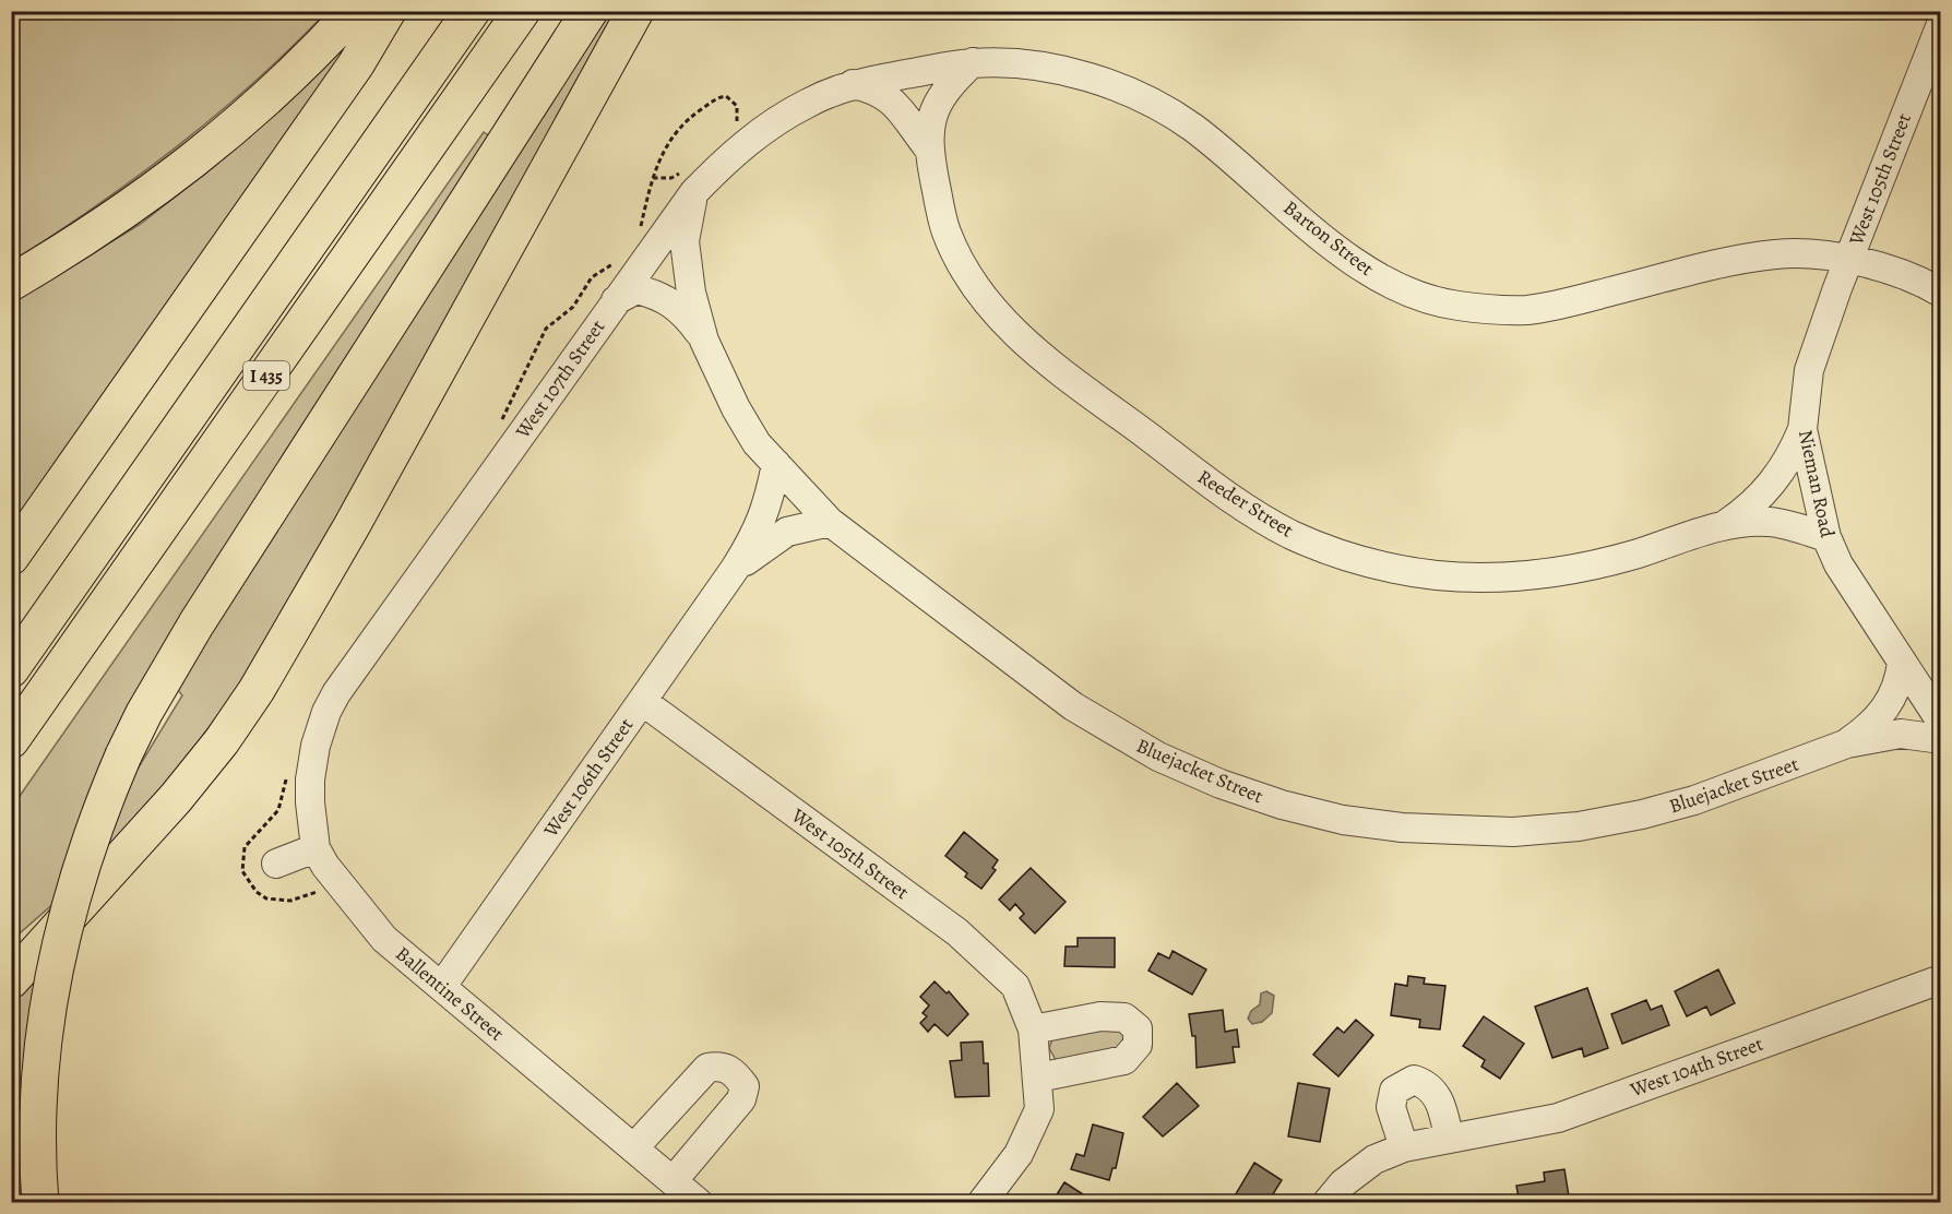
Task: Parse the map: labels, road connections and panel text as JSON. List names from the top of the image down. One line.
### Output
{"streets":{"highway":["I 435"],"street":["West 105th Street","Barton Street","West 107th Street","Nieman Road","Reeder Street","Bluejacket Street","West 106th Street","Ballentine Street","West 104th Street"]},"crossings":[["West 105th Street","Barton Street"],["West 105th Street","Nieman Road"],["West 105th Street","West 106th Street"],["Barton Street","West 107th Street"],["Barton Street","Nieman Road"],["Barton Street","Reeder Street"],["West 107th Street","Reeder Street"],["West 107th Street","Bluejacket Street"],["West 107th Street","Ballentine Street"],["Nieman Road","Reeder Street"],["Nieman Road","Bluejacket Street"],["Bluejacket Street","West 106th Street"],["West 106th Street","Ballentine Street"]]}
